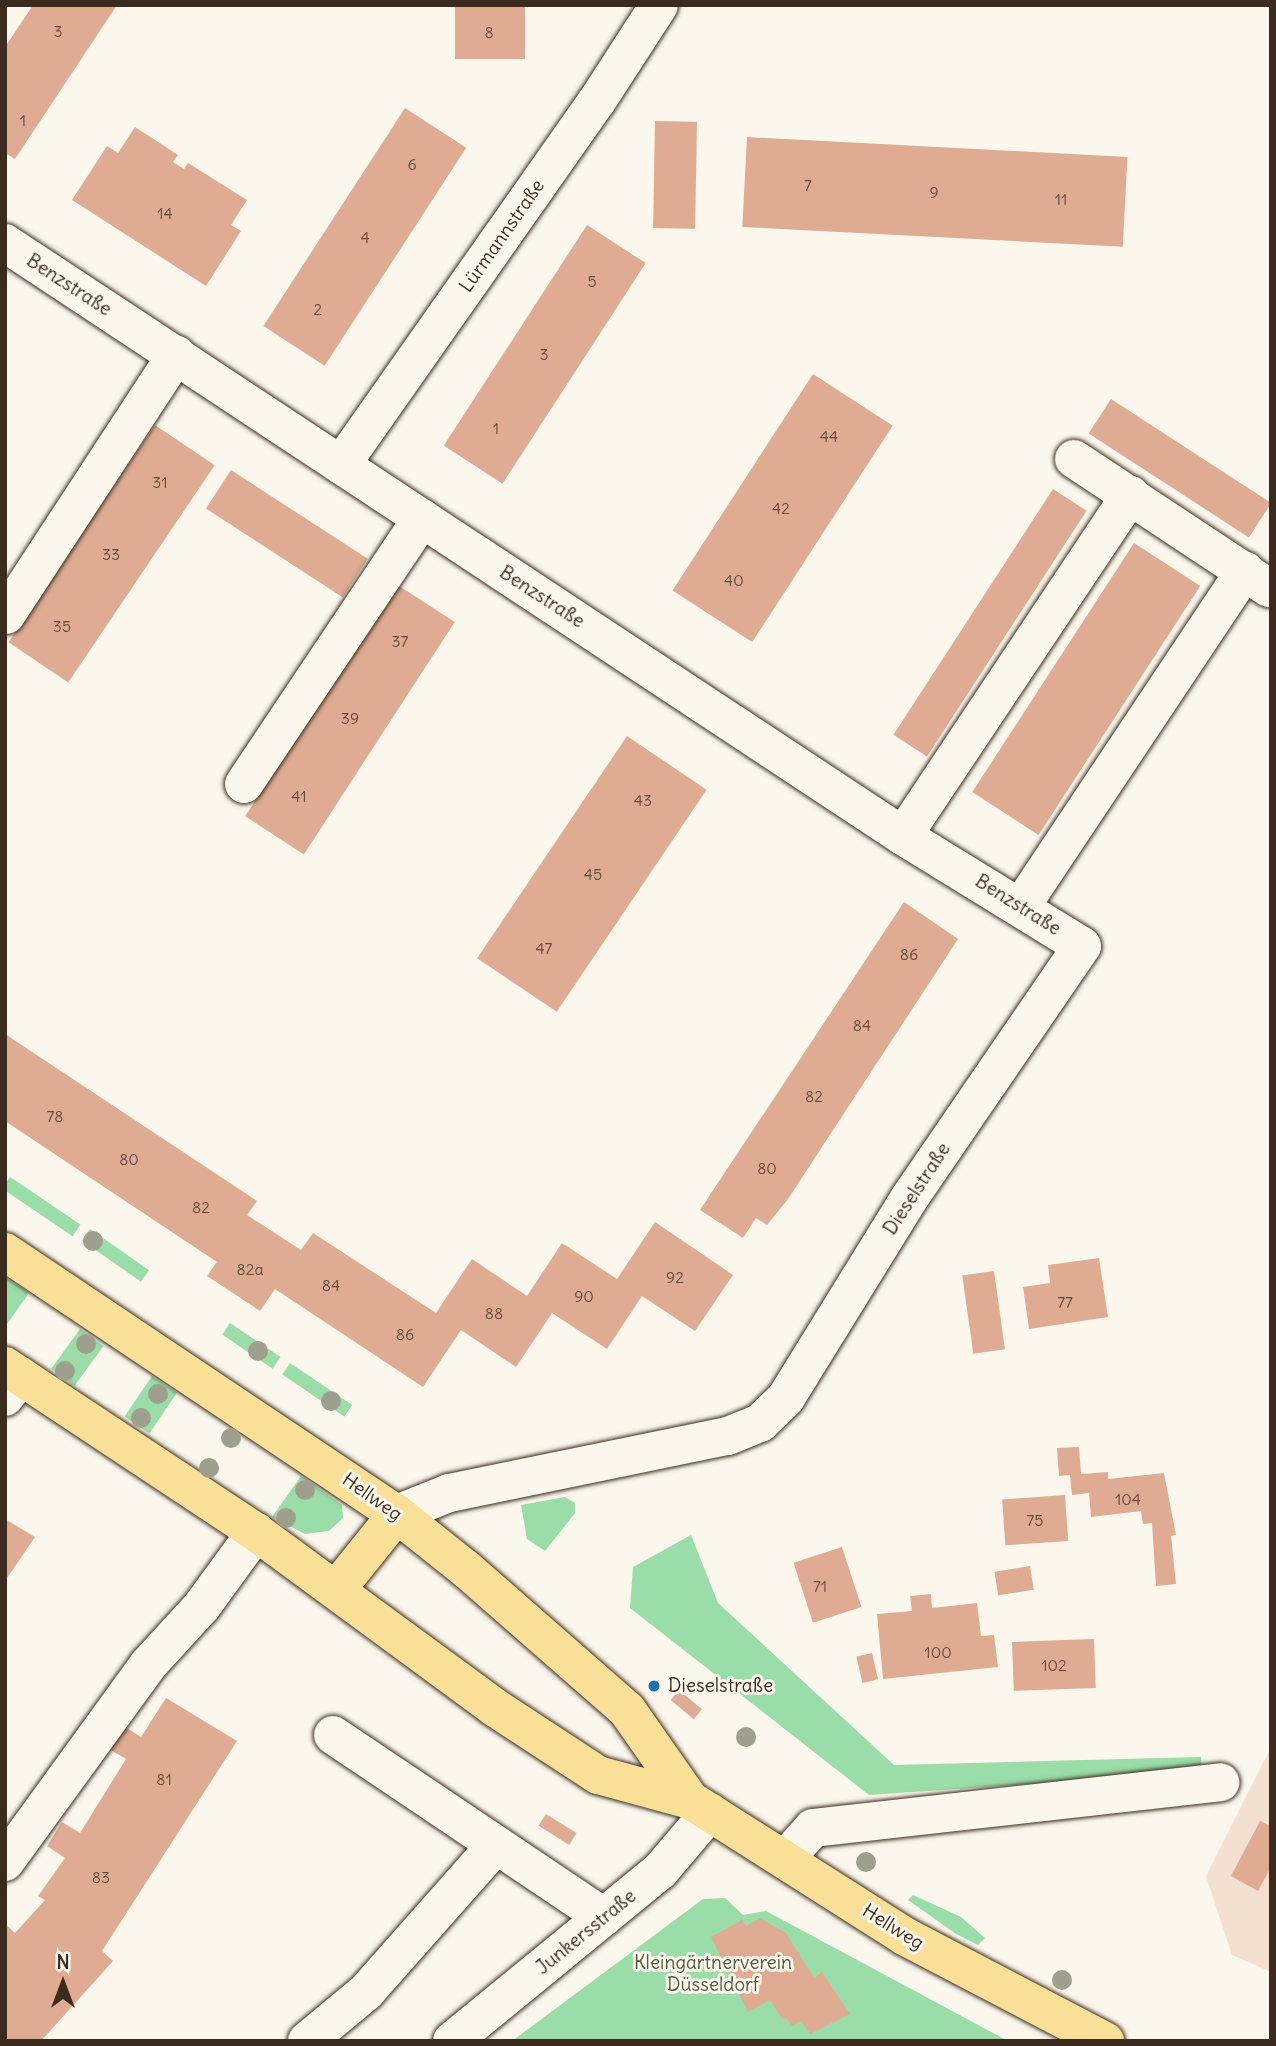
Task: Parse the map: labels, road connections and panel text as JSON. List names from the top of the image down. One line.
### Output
{"streets":{"main road":["Dieselstraße","Hellweg"],"street":["Lürmannstraße","Benzstraße","Junkersstraße"]},"crossings":[["Lürmannstraße","Benzstraße"],["Benzstraße","Dieselstraße"],["Dieselstraße","Hellweg"],["Hellweg","Junkersstraße"]],"parks":["Kleingärtnerverein Düsseldorf"],"places":["Dieselstraße"],"house_numbers":["3","8","1","6","7","9","11","14","4","5","2","3","1","44","31","42","33","40","35","37","39","41","43","45","47","86","84","82","78","80","80","82","82a","92","84","90","77","88","86","104","75","71","100","102","81","83"],"north":"top"}
